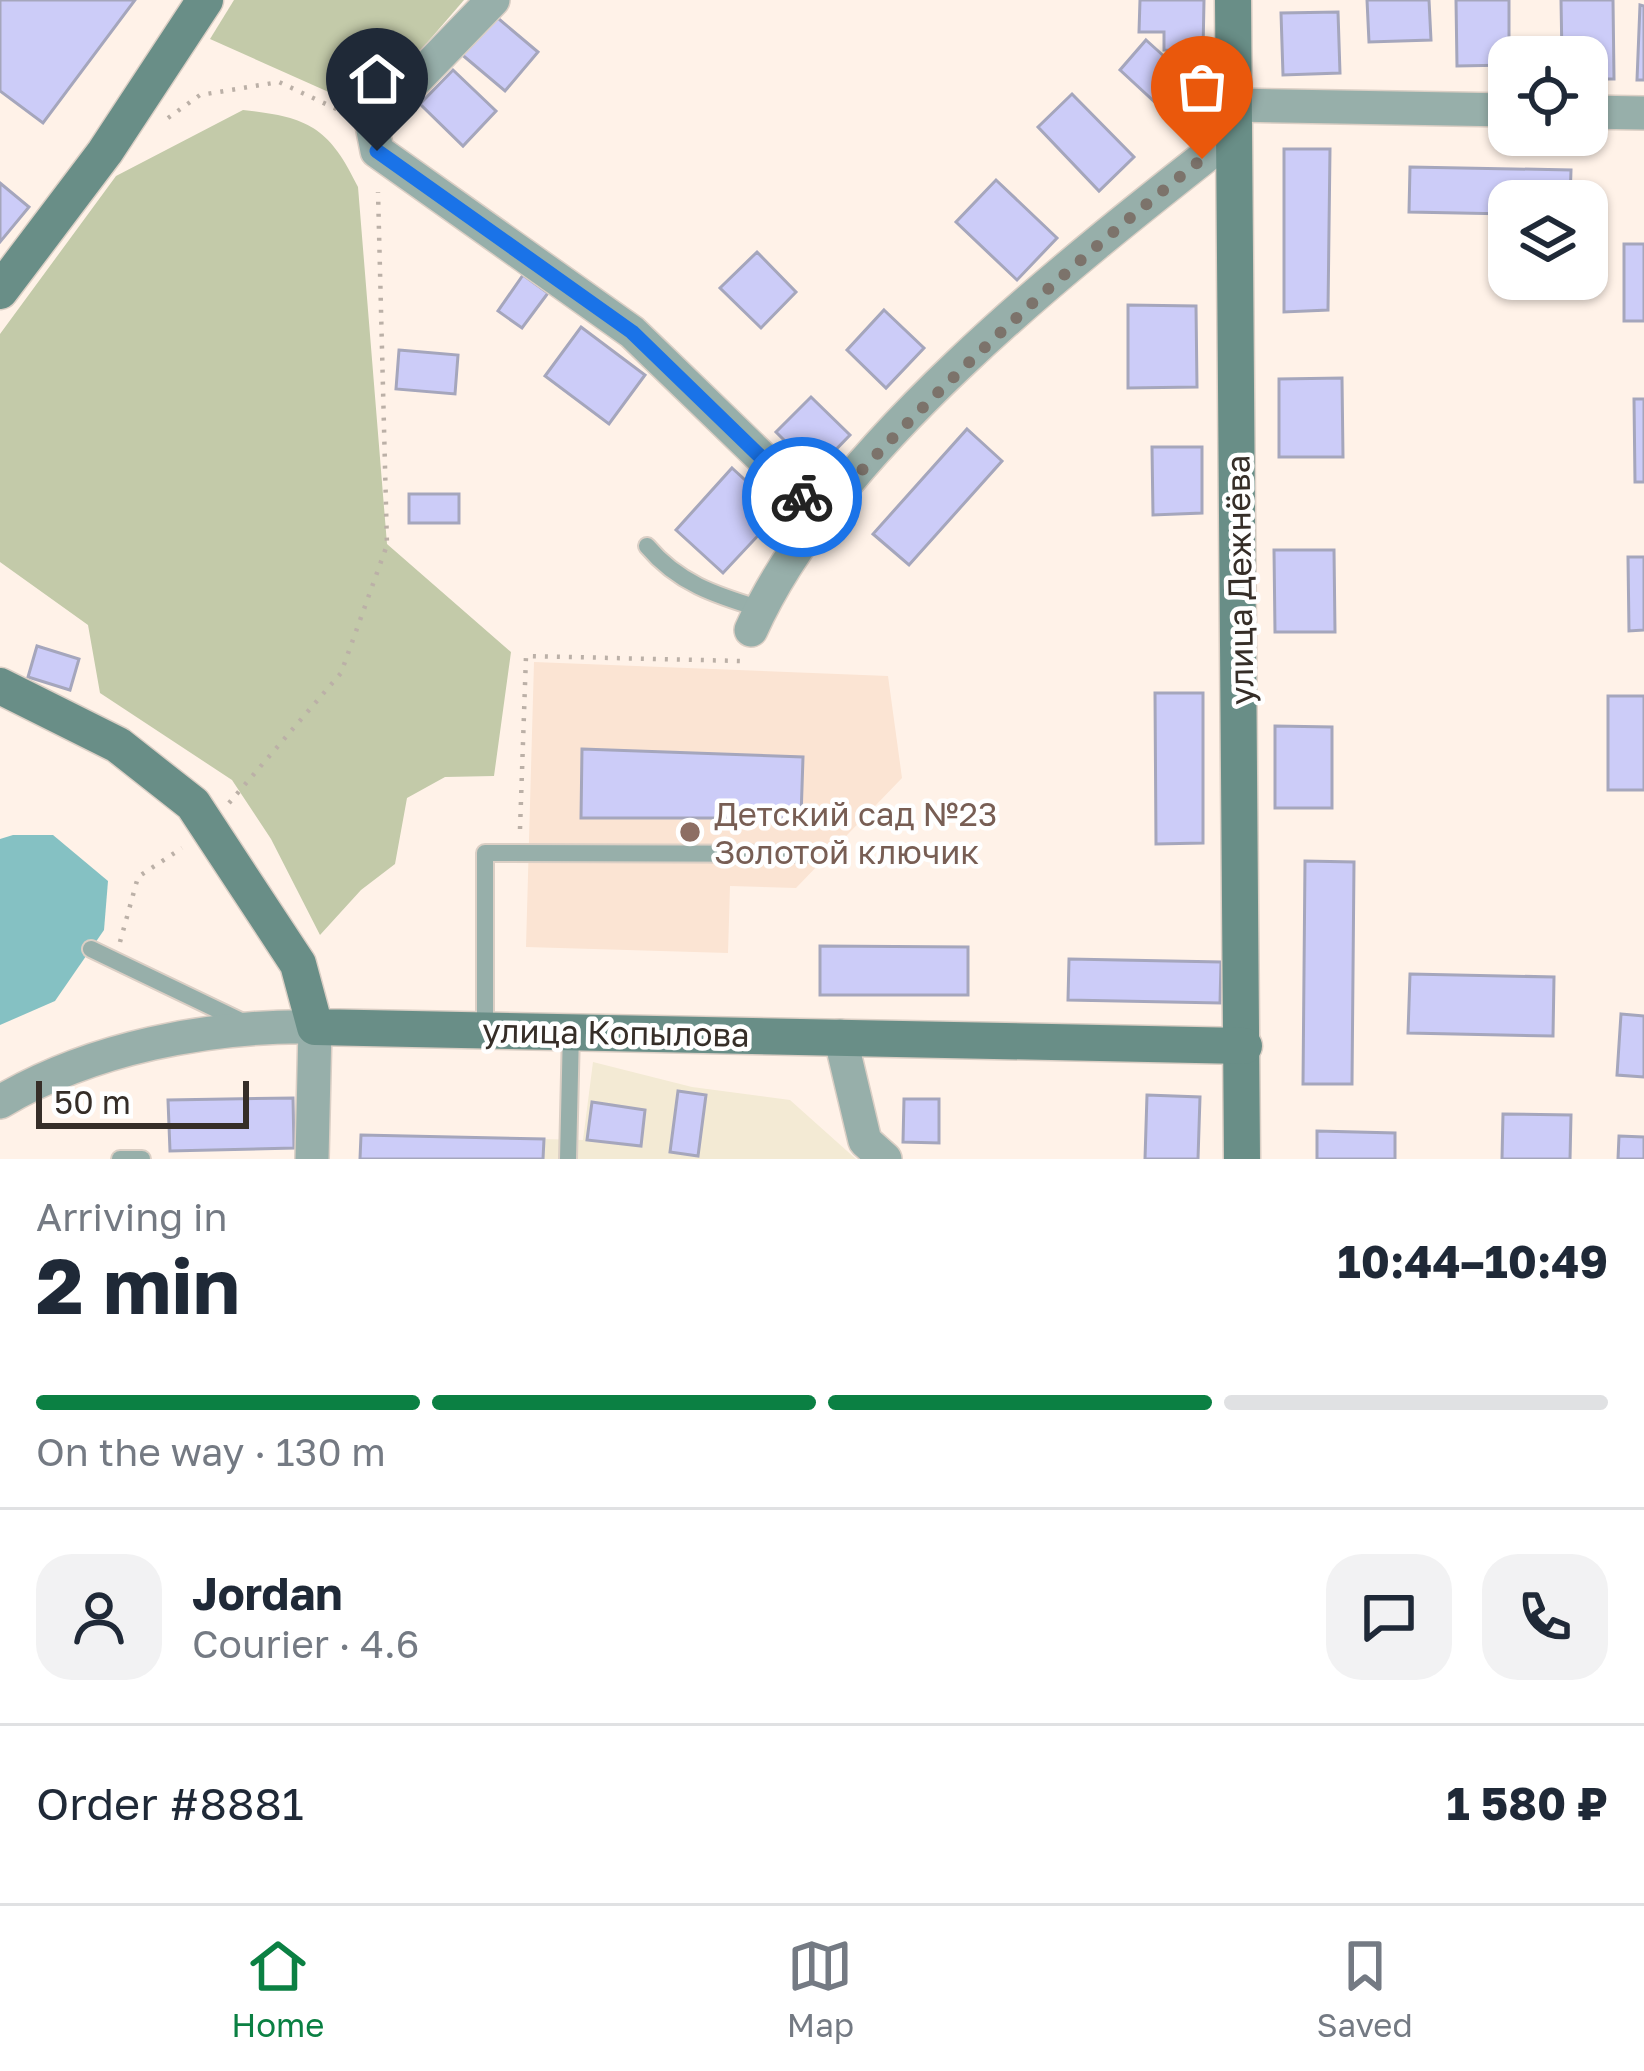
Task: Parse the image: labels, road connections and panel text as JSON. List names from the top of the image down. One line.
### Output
{"streets":{"street":["улица Дежнёва","улица Копылова"]},"crossings":[["улица Дежнёва","улица Копылова"]],"places":["Детский сад №23 Золотой ключик"],"scale_bar":"50 m","page":{"scale":"50 m","heading":["2 min","Arriving in","10:44–10:49"],"panel":["Jordan","Courier · 4.6","Order #8881","1 580 ₽"],"bar":"On the way · 130 m","tabs":["Home","Map","Saved"]}}
